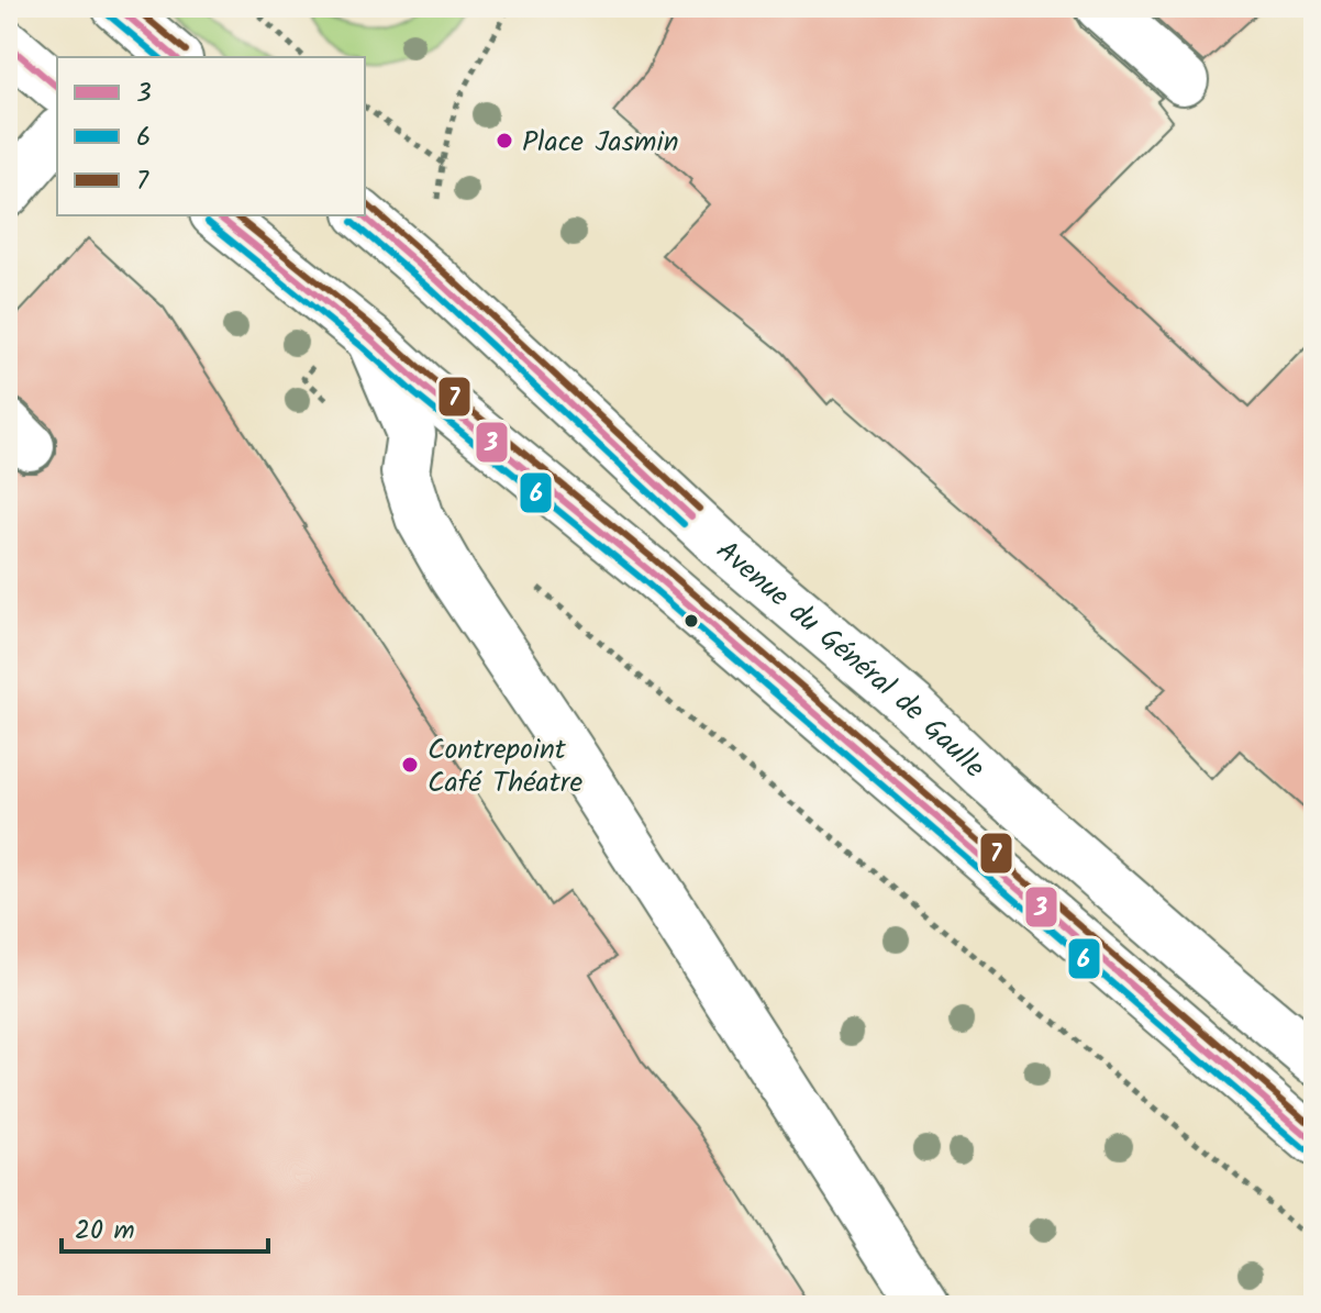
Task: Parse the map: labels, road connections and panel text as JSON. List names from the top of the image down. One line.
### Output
{"streets":{"main road":["Avenue du Général de Gaulle"]},"places":["Place Jasmin","Contrepoint Café Théatre"],"lines":["transit line 3","transit line 7","transit line 6"],"legend":["3","6","7"],"scale_bar":"20 m"}
